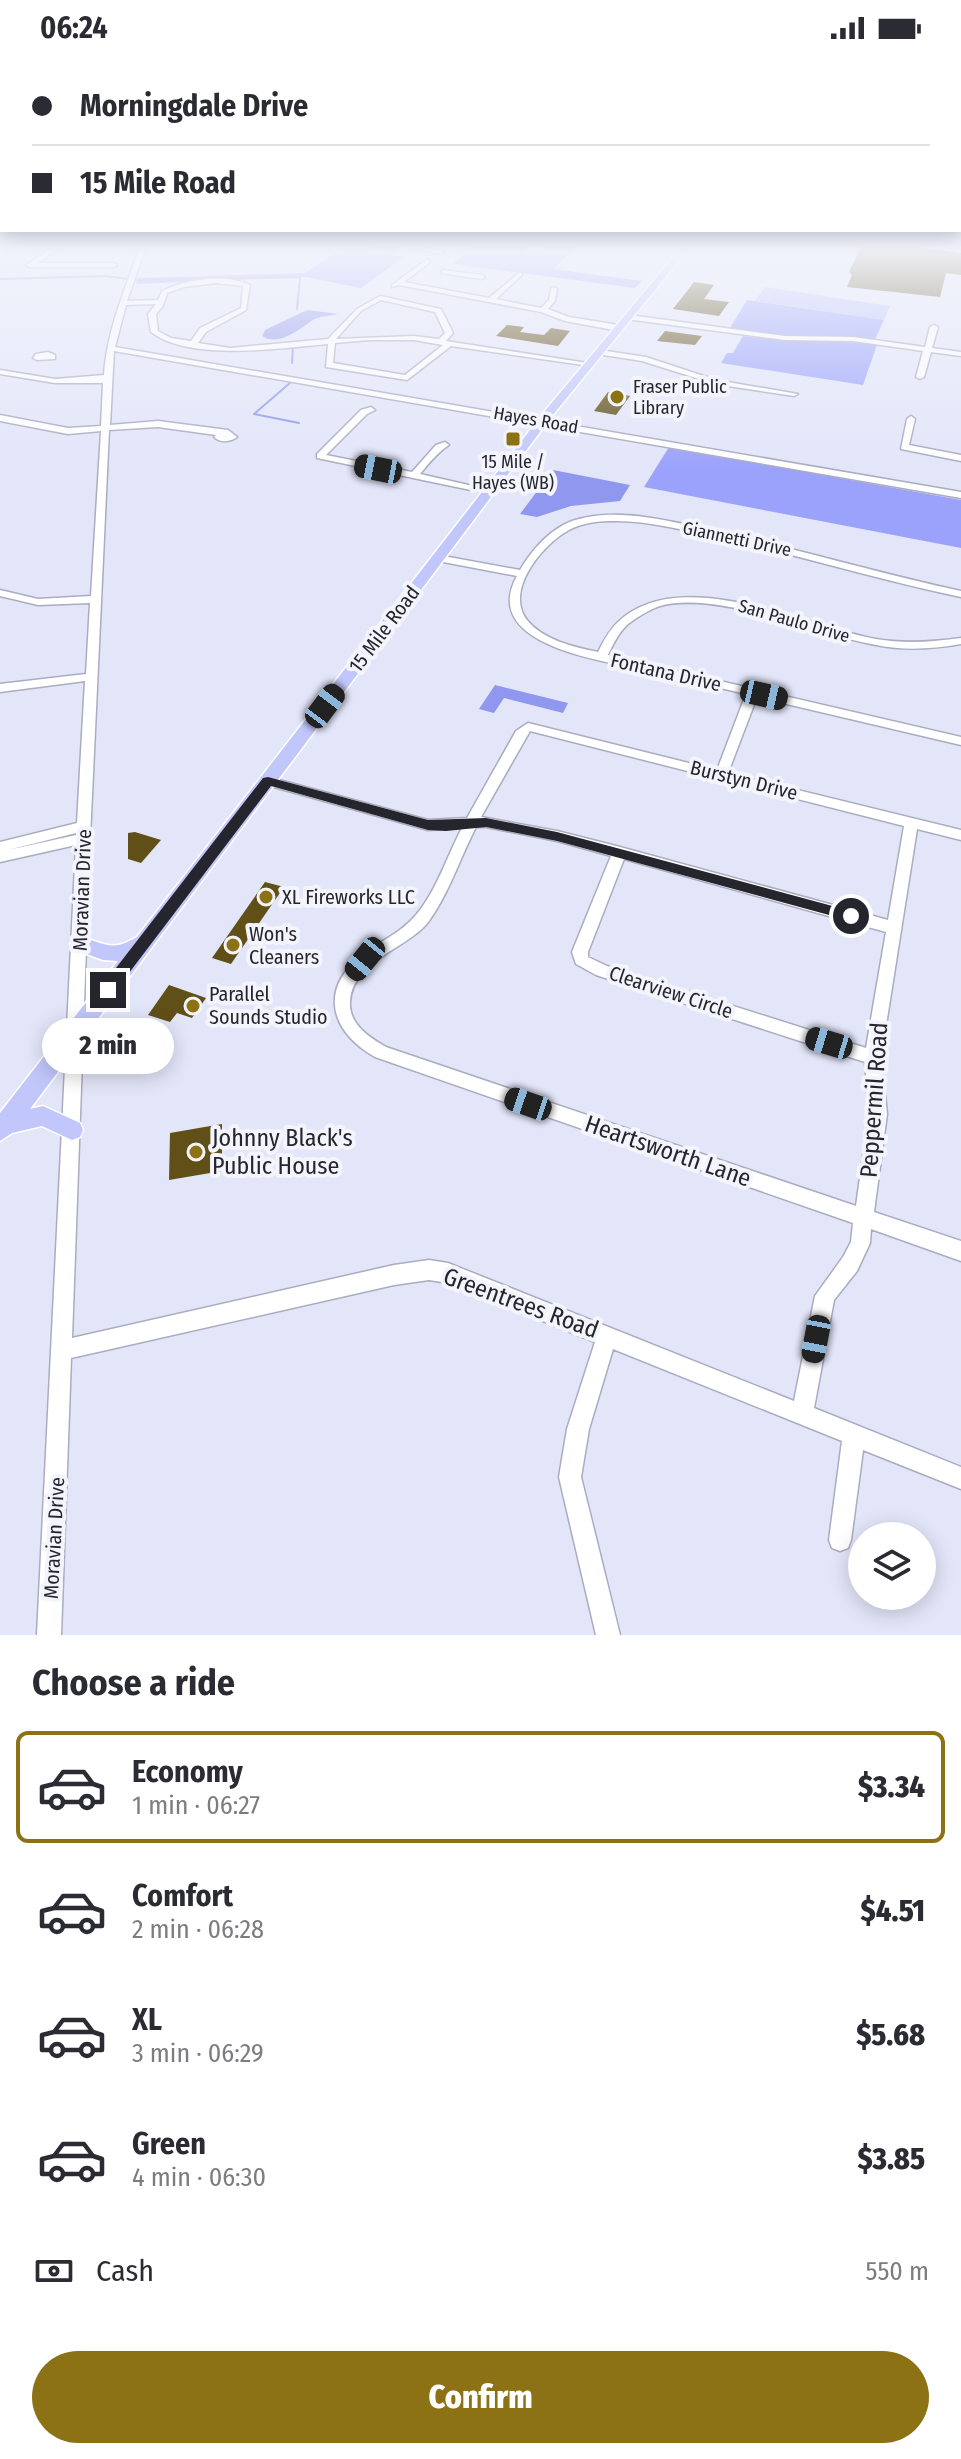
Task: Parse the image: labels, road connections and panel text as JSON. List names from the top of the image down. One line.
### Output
{"streets":{"main road":["15 Mile Road"],"street":["Hayes Road","Giannetti Drive","San Paulo Drive","Fontana Drive","Burstyn Drive","Moravian Drive","Clearview Circle","Peppermil Road","Heartsworth Lane","Greentrees Road"]},"crossings":[["Hayes Road","15 Mile Road"],["Hayes Road","Moravian Drive"],["Giannetti Drive","Fontana Drive"],["San Paulo Drive","Fontana Drive"],["15 Mile Road","Moravian Drive"],["Burstyn Drive","Peppermil Road"],["Burstyn Drive","Heartsworth Lane"],["Moravian Drive","Greentrees Road"],["Clearview Circle","Peppermil Road"],["Peppermil Road","Heartsworth Lane"],["Peppermil Road","Greentrees Road"]],"places":{"other":["Fraser Public Library","XL Fireworks LLC","Won's Cleaners","Parallel Sounds Studio","Johnny Black's Public House"],"transit":["15 Mile / Hayes (WB)"]},"page":{"status":"06:24","banner":["Morningdale Drive","15 Mile Road"],"bubble":"2 min","heading":"Choose a ride","list":[{"name":"Economy","note":"1 min · 06:27","value":"$3.34"},{"name":"Comfort","note":"2 min · 06:28","value":"$4.51"},{"name":"XL","note":"3 min · 06:29","value":"$5.68"},{"name":"Green","note":"4 min · 06:30","value":"$3.85"}],"pay":["Cash","550 m"],"buttons":"Confirm"}}
